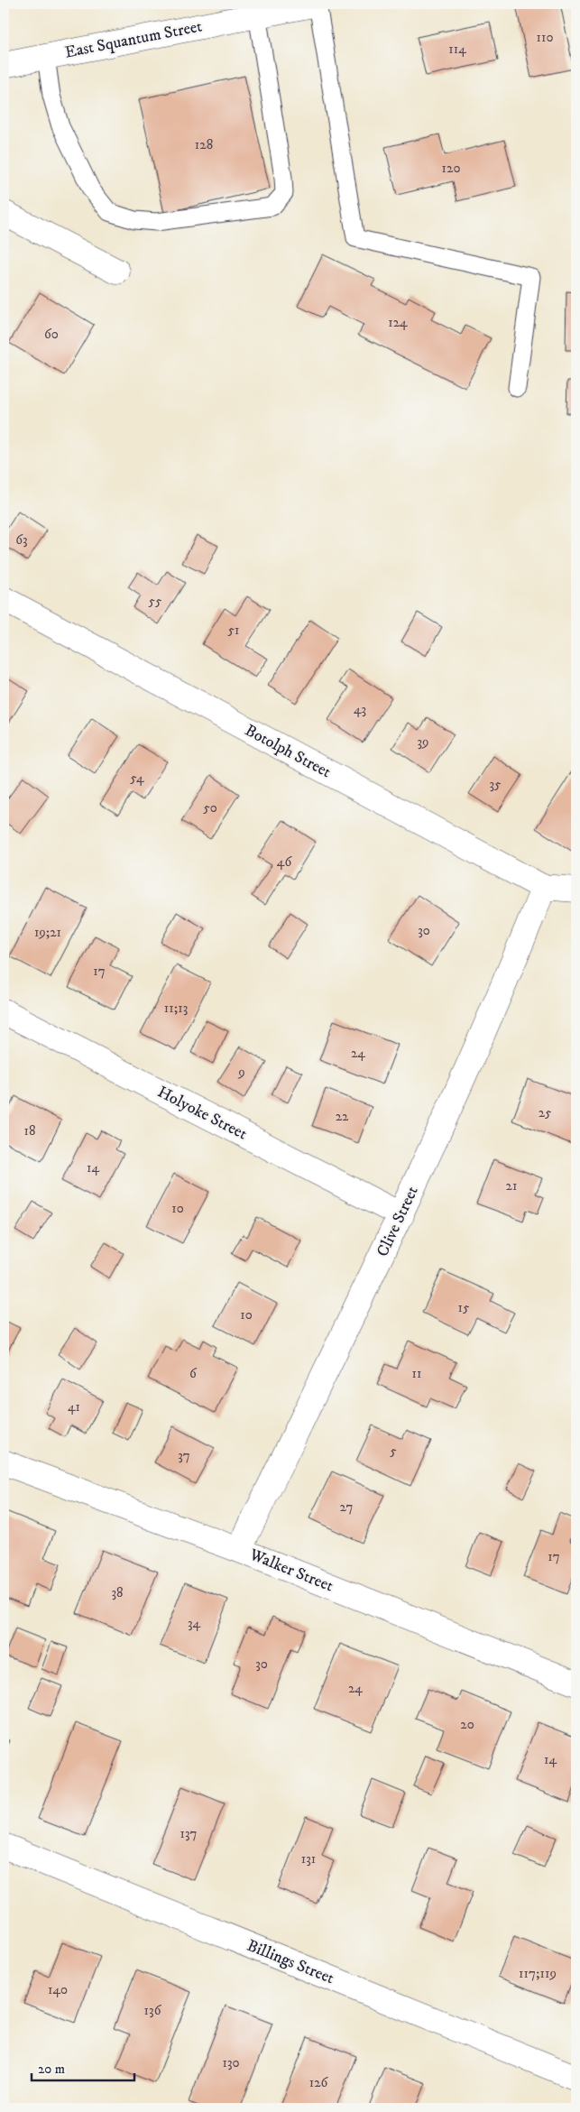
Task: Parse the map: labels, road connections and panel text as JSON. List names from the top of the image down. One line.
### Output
{"streets":{"street":["East Squantum Street","Botolph Street","Holyoke Street","Clive Street","Walker Street","Billings Street"]},"crossings":[["Botolph Street","Clive Street"],["Holyoke Street","Clive Street"],["Clive Street","Walker Street"]],"house_numbers":["110","114","128","120","124","60","63","55","51","43","39","54","35","50","46","30","19;21","17","11;13","24","9","25","22","18","14","21","10","15","10","6","11","41","5","37","27","17","38","34","30","24","20","14","137","131","117;119","140","136","130","126"],"scale_bar":"20 m"}
